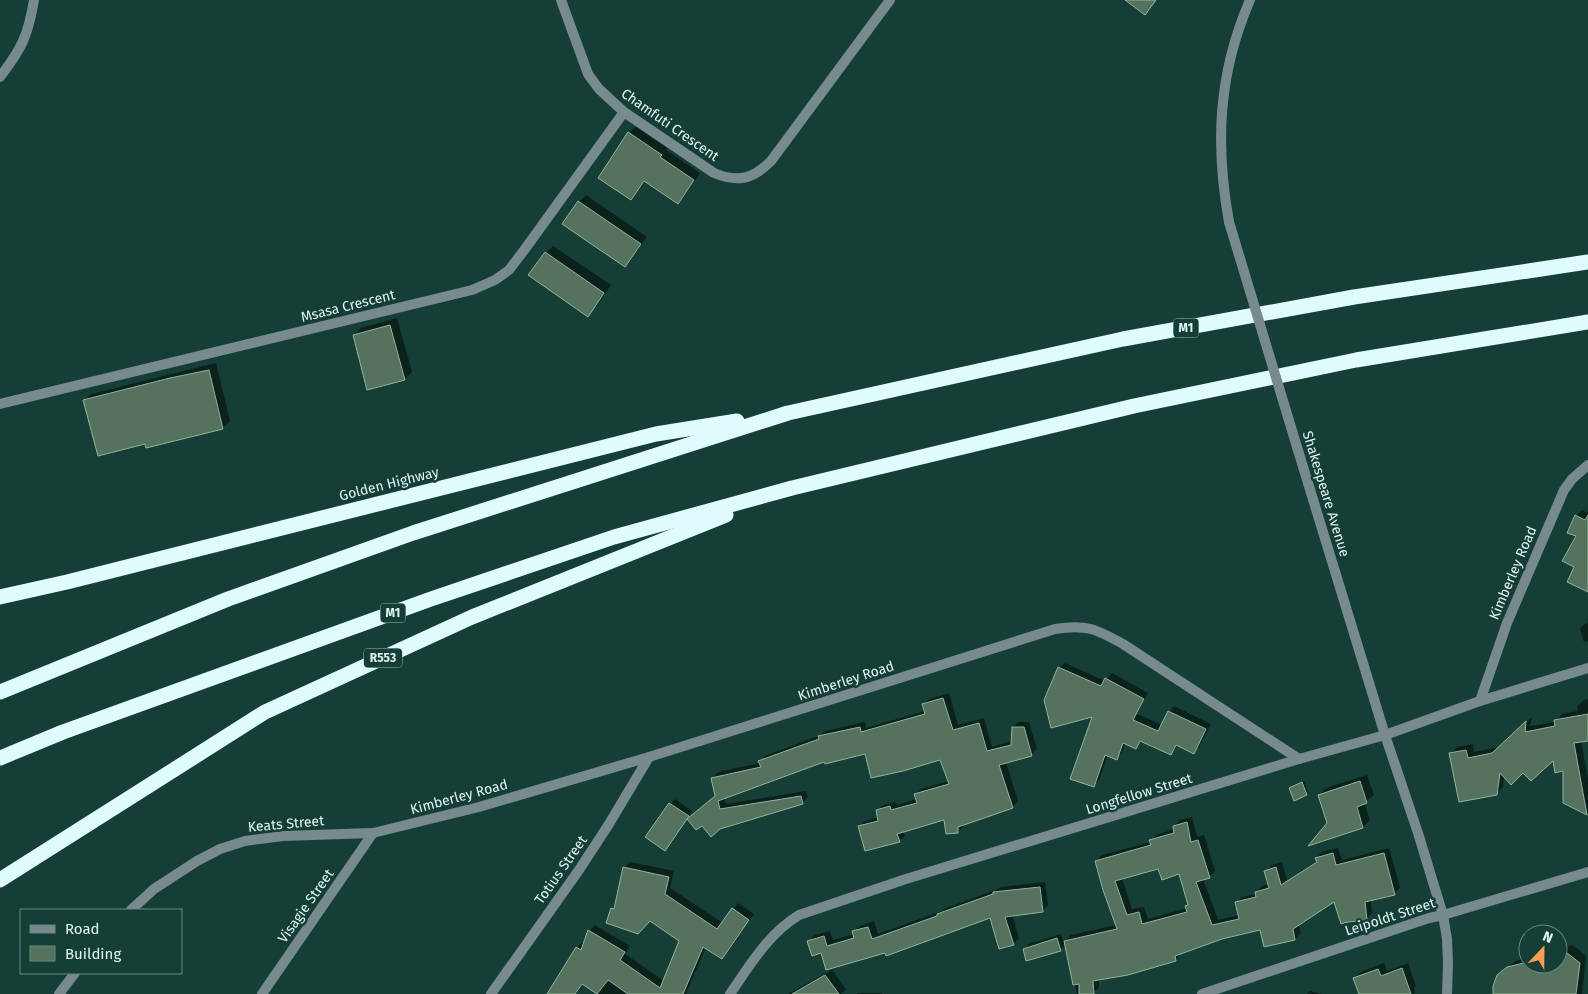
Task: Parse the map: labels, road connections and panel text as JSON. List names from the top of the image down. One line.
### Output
{"streets":{"highway":["M1","Golden Highway","R553"],"street":["Chamfuti Crescent","Msasa Crescent","Shakespeare Avenue","Kimberley Road","Longfellow Street","Keats Street","Totius Street","Visagie Street","Leipoldt Street"]},"crossings":[["Chamfuti Crescent","Msasa Crescent"],["M1","Golden Highway"],["M1","R553"],["Shakespeare Avenue","Longfellow Street"],["Shakespeare Avenue","Leipoldt Street"],["Kimberley Road","Longfellow Street"],["Kimberley Road","Keats Street"],["Kimberley Road","Totius Street"],["Kimberley Road","Visagie Street"],["Keats Street","Visagie Street"]],"legend":["Road","Building"],"north":"top"}
